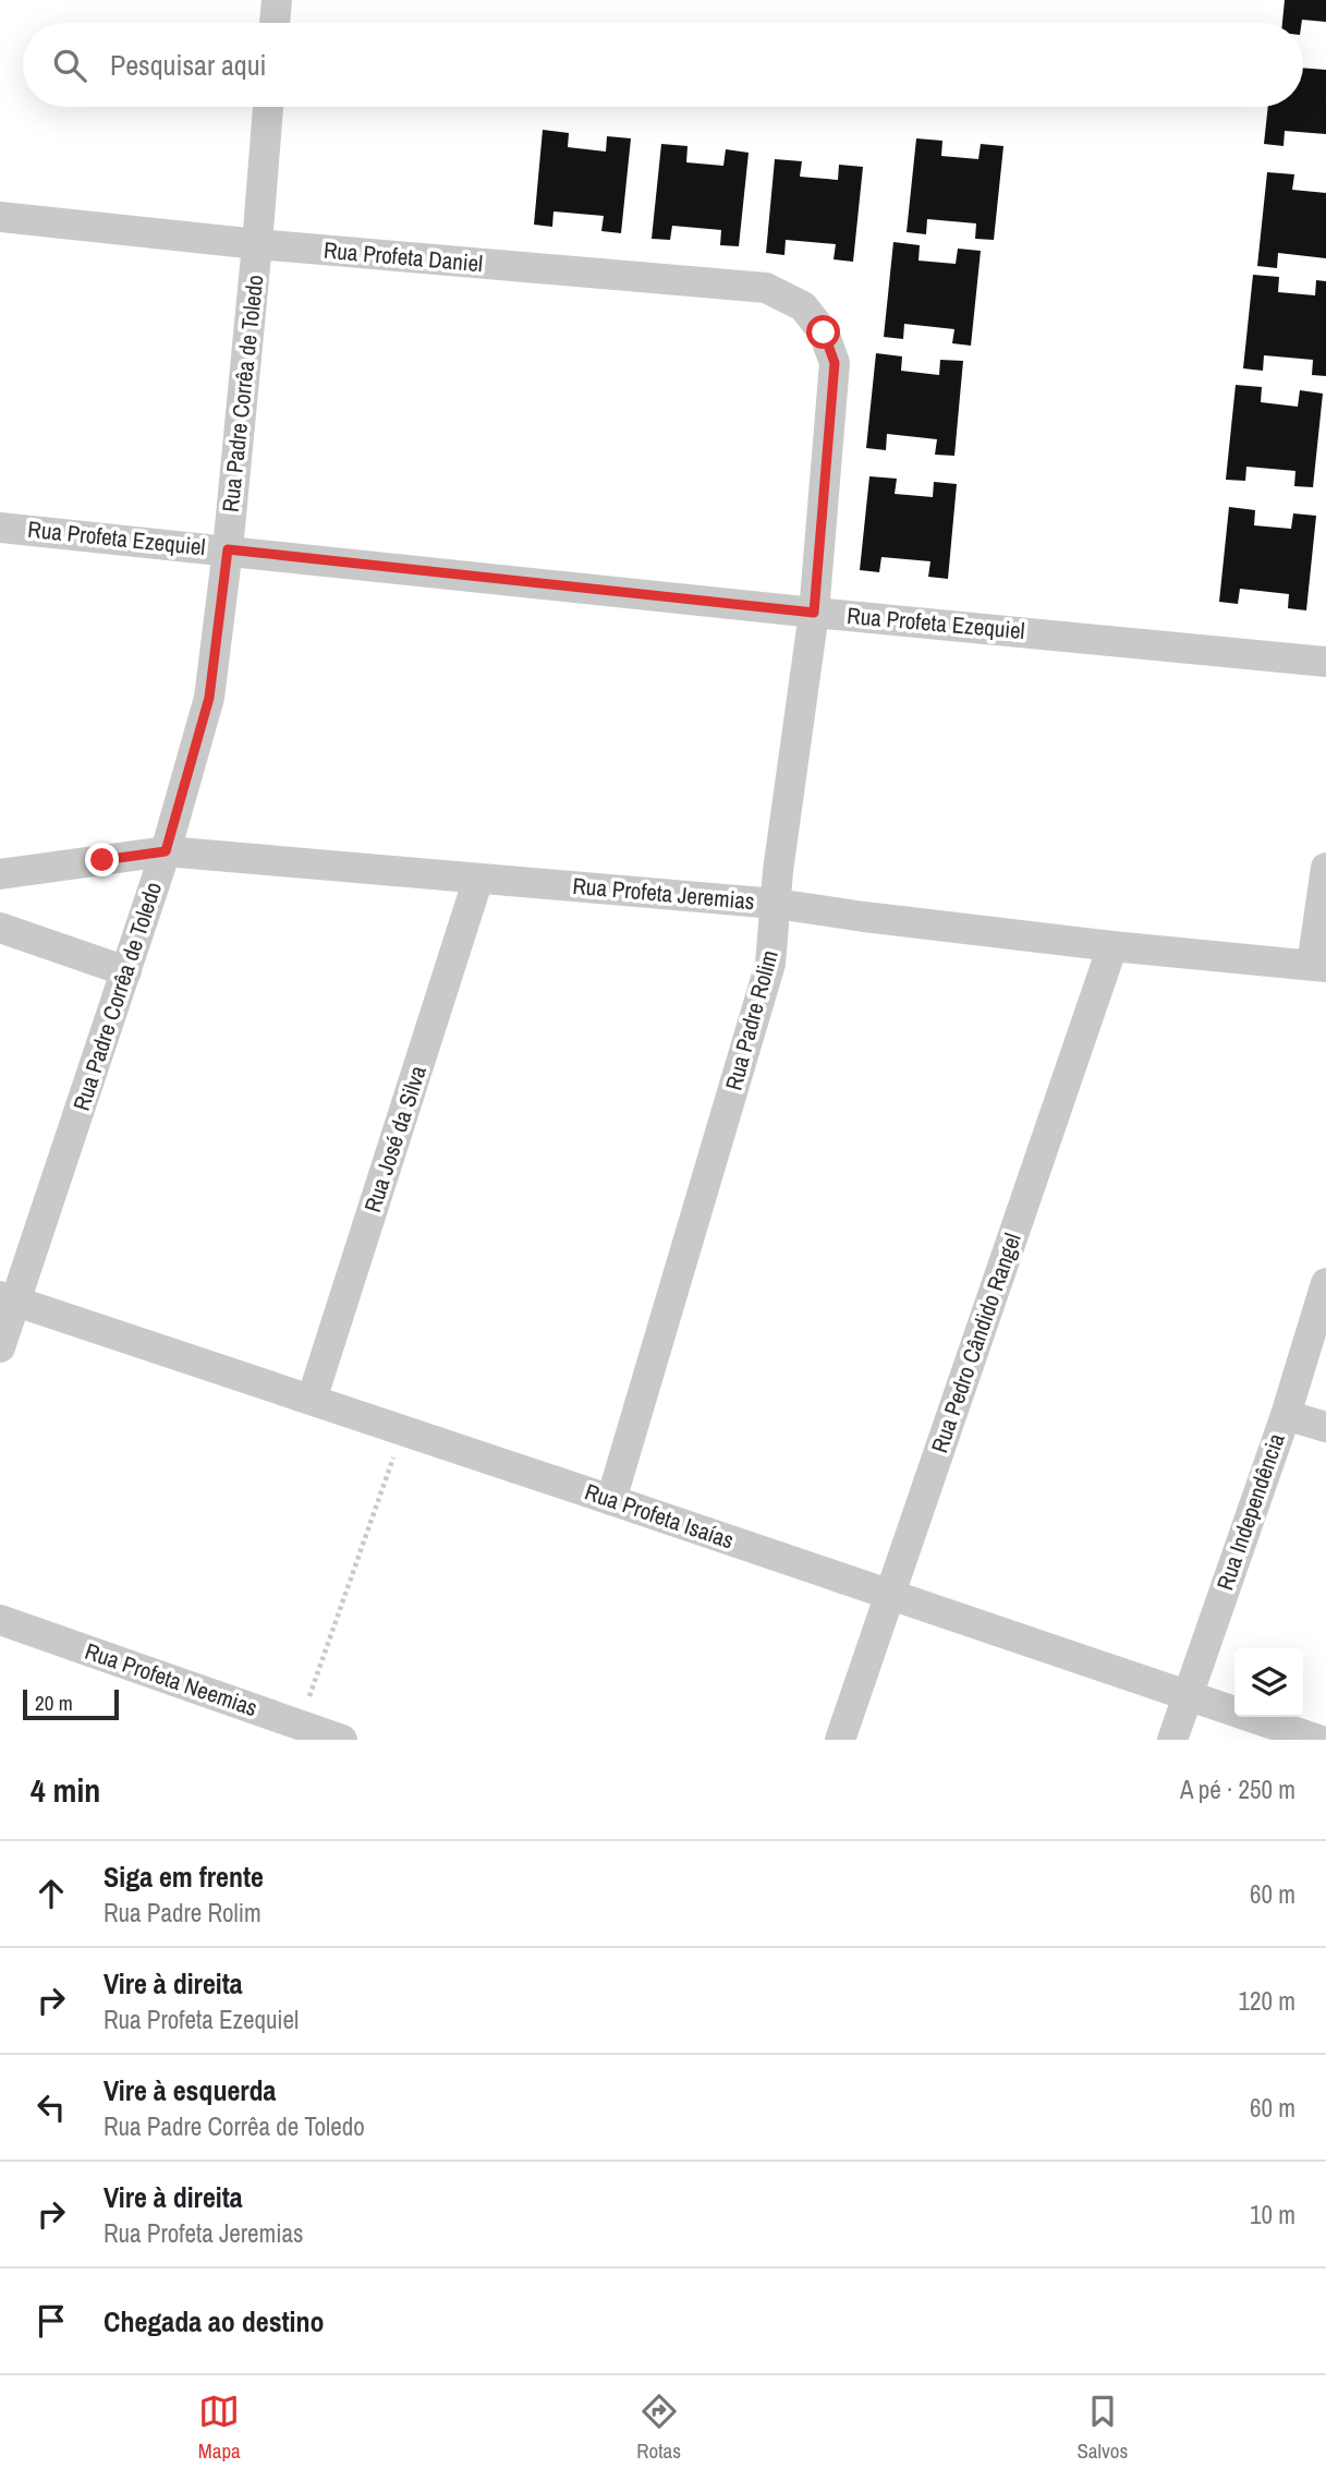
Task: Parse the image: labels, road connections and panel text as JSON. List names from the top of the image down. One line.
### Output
{"streets":{"street":["Rua Profeta Daniel","Rua Padre Corrêa de Toledo","Rua Profeta Ezequiel","Rua Profeta Jeremias","Rua Padre Rolim","Rua José da Silva","Rua Pedro Cândido Rangel","Rua Independência","Rua Profeta Isaías","Rua Profeta Neemias"]},"crossings":[["Rua Profeta Daniel","Rua Padre Corrêa de Toledo"],["Rua Profeta Daniel","Rua Padre Rolim"],["Rua Padre Corrêa de Toledo","Rua Profeta Ezequiel"],["Rua Padre Corrêa de Toledo","Rua Profeta Jeremias"],["Rua Padre Corrêa de Toledo","Rua Profeta Isaías"],["Rua Profeta Ezequiel","Rua Padre Rolim"],["Rua Profeta Jeremias","Rua Padre Rolim"],["Rua Profeta Jeremias","Rua José da Silva"],["Rua Profeta Jeremias","Rua Pedro Cândido Rangel"],["Rua Padre Rolim","Rua Profeta Isaías"],["Rua José da Silva","Rua Profeta Isaías"],["Rua Pedro Cândido Rangel","Rua Profeta Isaías"],["Rua Independência","Rua Profeta Isaías"]],"scale_bar":"20 m","page":{"search":"Pesquisar aqui","scale":"20 m","heading":["4 min","A pé · 250 m"],"list":[["Siga em frente","Rua Padre Rolim","60 m"],["Vire à direita","Rua Profeta Ezequiel","120 m"],["Vire à esquerda","Rua Padre Corrêa de Toledo","60 m"],["Vire à direita","Rua Profeta Jeremias","10 m"],"Chegada ao destino"],"nav":["Mapa","Rotas","Salvos"]}}
